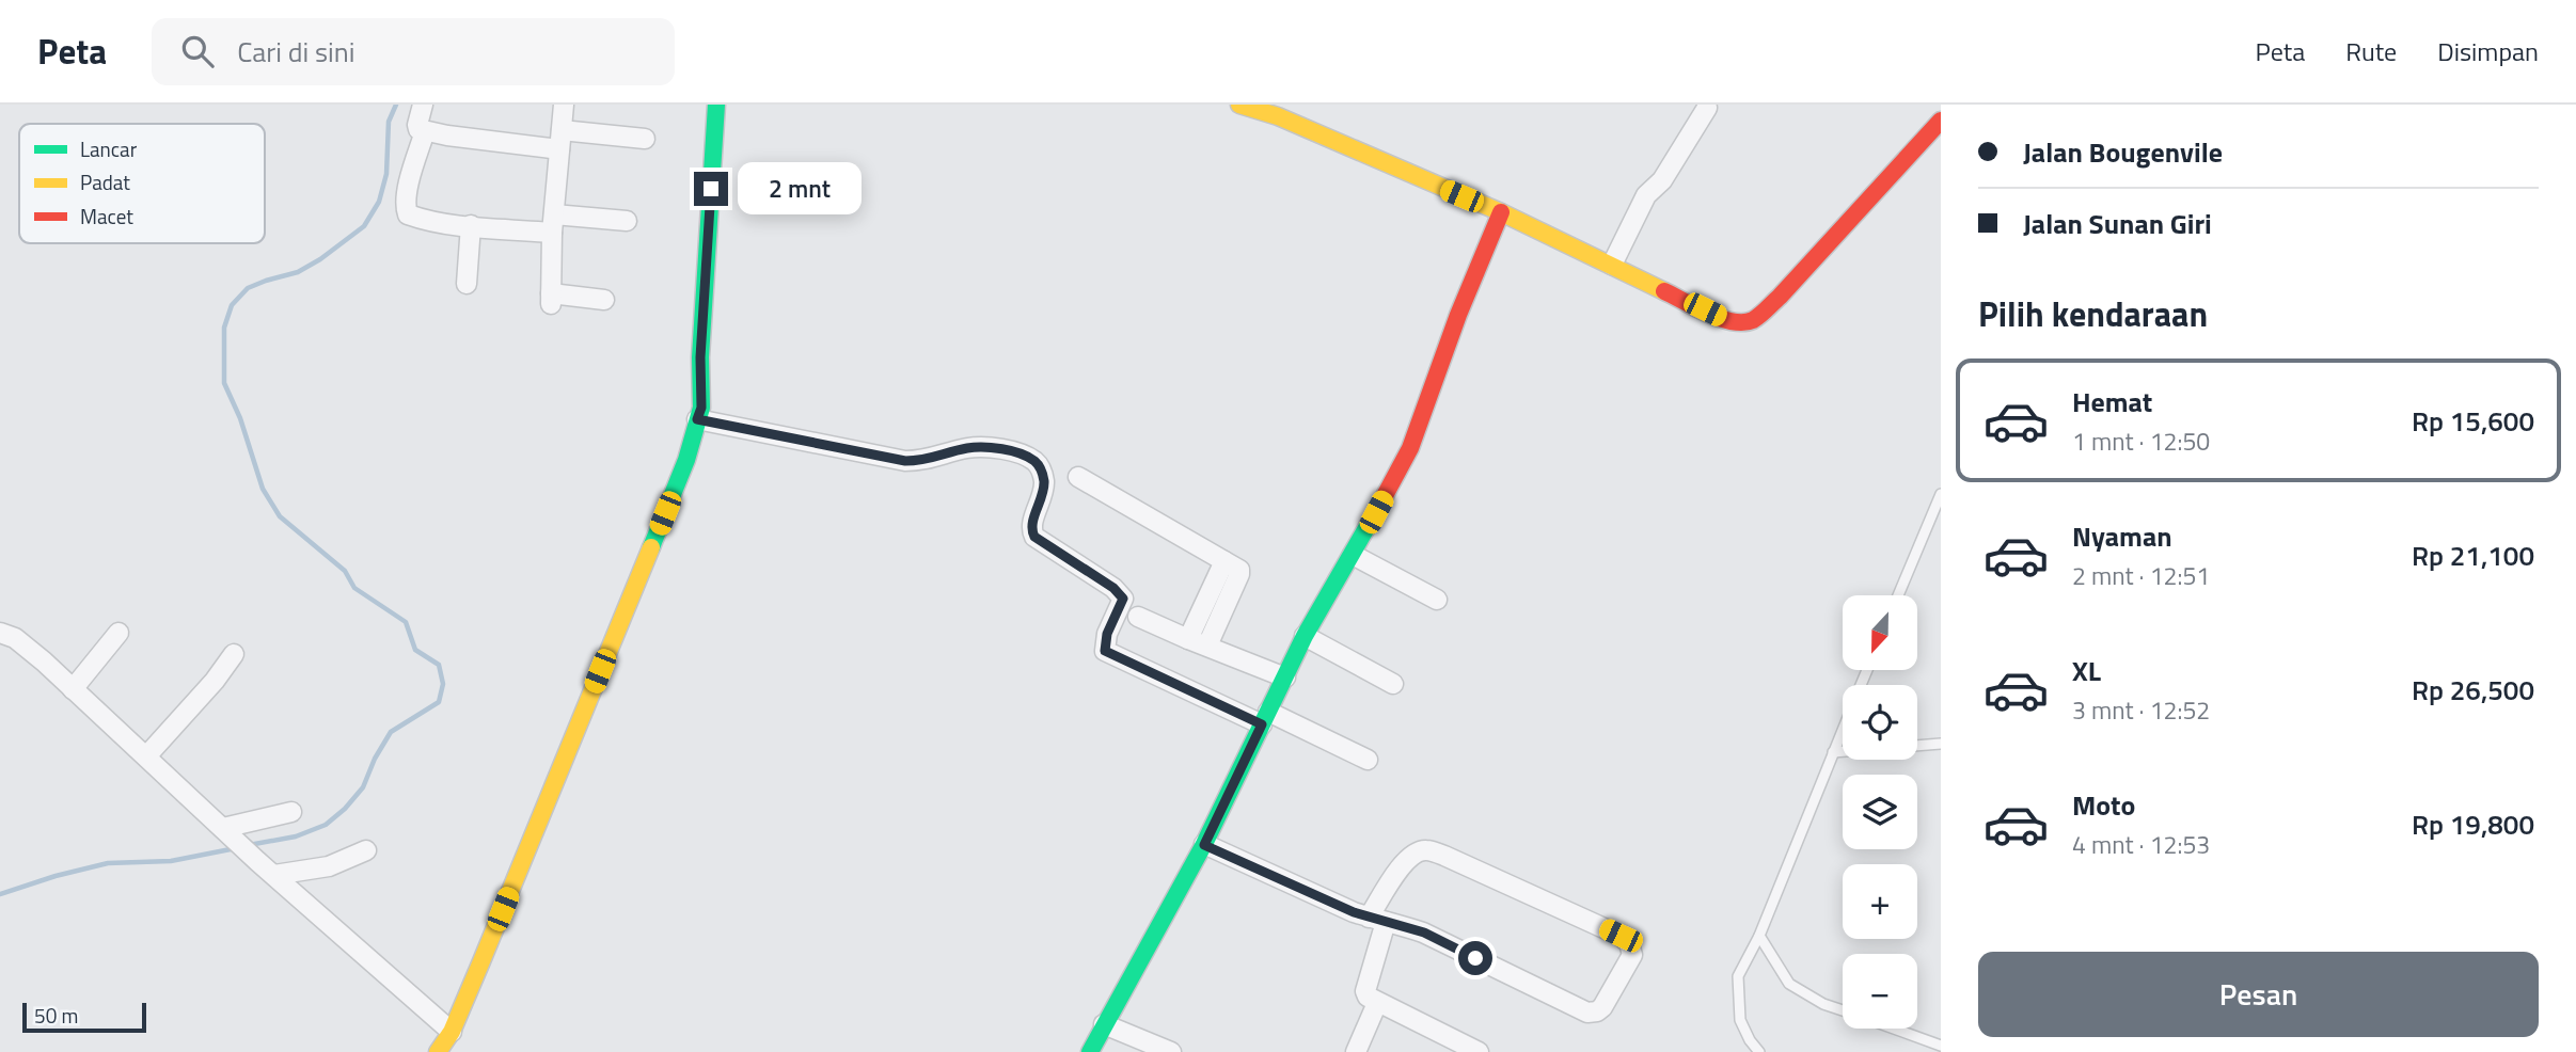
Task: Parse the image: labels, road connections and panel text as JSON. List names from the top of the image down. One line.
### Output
{"legend":["Lancar","Padat","Macet"],"scale_bar":"50 m","north":"bottom","page":{"header":"Peta","search":"Cari di sini","nav":["Peta","Rute","Disimpan"],"banner":["Jalan Bougenvile","Jalan Sunan Giri"],"bubble":"2 mnt","heading":"Pilih kendaraan","list":[{"name":"Hemat","note":"1 mnt · 12:50","value":"Rp 15,600"},{"name":"Nyaman","note":"2 mnt · 12:51","value":"Rp 21,100"},{"name":"XL","note":"3 mnt · 12:52","value":"Rp 26,500"},{"name":"Moto","note":"4 mnt · 12:53","value":"Rp 19,800"}],"map_buttons":["+","−"],"buttons":"Pesan","scale":"50 m"}}
